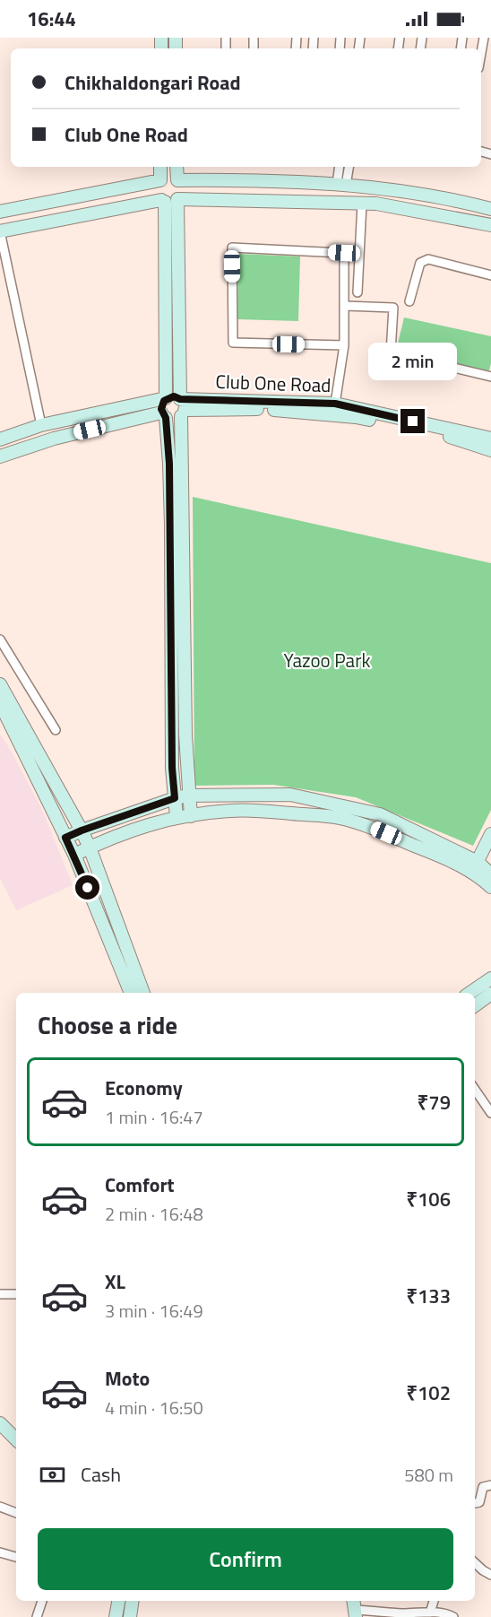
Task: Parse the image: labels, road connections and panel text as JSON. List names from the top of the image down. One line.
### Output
{"streets":{"street":["Club One Road"]},"parks":["Yazoo Park"],"page":{"status":"16:44","banner":["Chikhaldongari Road","Club One Road"],"bubble":"2 min","heading":"Choose a ride","list":[{"name":"Economy","note":"1 min · 16:47","value":"₹79"},{"name":"Comfort","note":"2 min · 16:48","value":"₹106"},{"name":"XL","note":"3 min · 16:49","value":"₹133"},{"name":"Moto","note":"4 min · 16:50","value":"₹102"}],"pay":["Cash","580 m"],"buttons":"Confirm"}}
